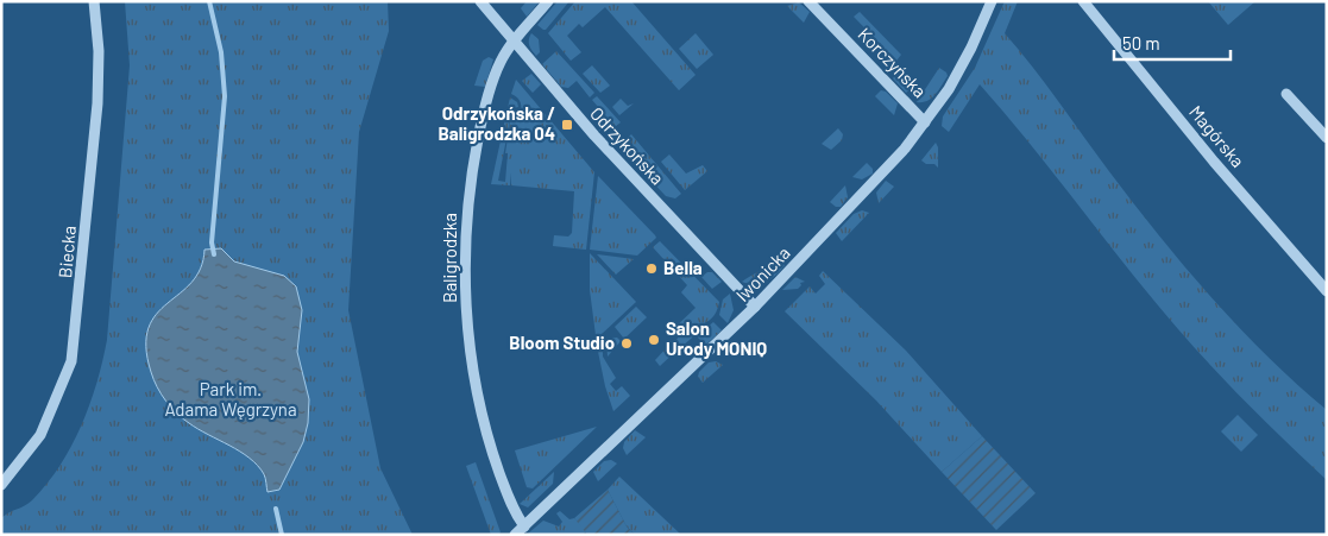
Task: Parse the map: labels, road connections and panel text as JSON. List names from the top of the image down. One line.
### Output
{"streets":{"street":["Korczyńska","Magórska","Odrzykońska","Biecka","Baligrodzka","Iwonicka"]},"crossings":[["Korczyńska","Iwonicka"],["Odrzykońska","Baligrodzka"],["Odrzykońska","Iwonicka"],["Baligrodzka","Iwonicka"]],"parks":["Park im. Adama Węgrzyna"],"places":{"transit":["Odrzykońska / Baligrodzka 04"],"other":["Bella","Salon Urody MONIQ","Bloom Studio"]},"scale_bar":"50 m"}
